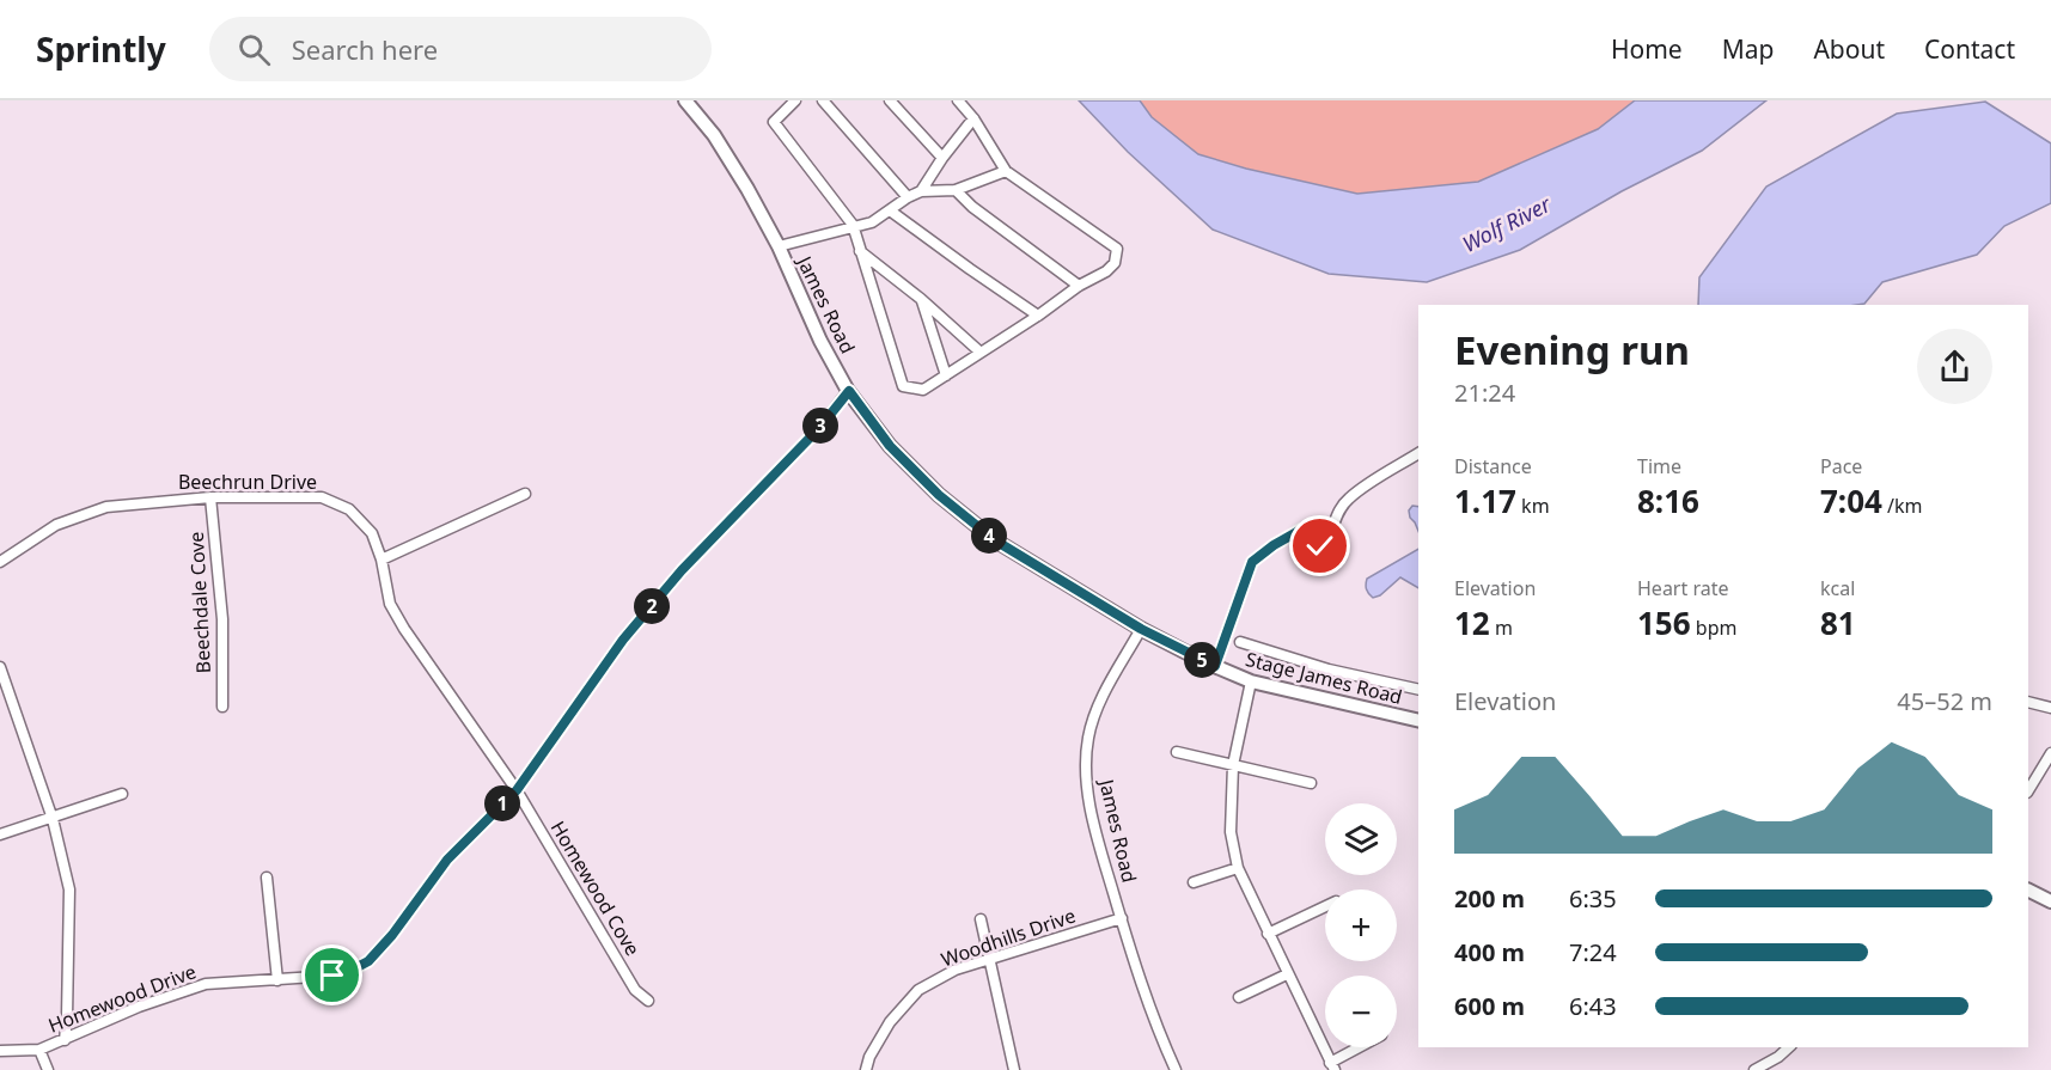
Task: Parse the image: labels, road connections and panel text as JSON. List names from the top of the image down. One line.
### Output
{"streets":{"main road":["James Road","Stage James Road"],"street":["Beechrun Drive","Beechdale Cove","Homewood Cove","Woodhills Drive","Homewood Drive"]},"crossings":[["James Road","Stage James Road"],["James Road","Woodhills Drive"],["James Road","Homewood Drive"],["Beechrun Drive","Beechdale Cove"],["Beechrun Drive","Homewood Cove"],["Beechrun Drive","Homewood Drive"],["Homewood Cove","Homewood Drive"]],"water":["Wolf River"],"page":{"header":"Sprintly","search":"Search here","nav":["Home","Map","About","Contact"],"heading":["Evening run","21:24"],"pins":["3","4","2","5","1"],"stats":[["Distance","1.17 km"],["Time","8:16"],["Pace","7:04 /km"],["Elevation","12 m"],["Heart rate","156 bpm"],["kcal","81"]],"chart":["Elevation","45–52 m"],"map_buttons":["+","−"],"list":[{"name":"200 m","note":"6:35"},{"name":"400 m","note":"7:24"},{"name":"600 m","note":"6:43"}]}}
